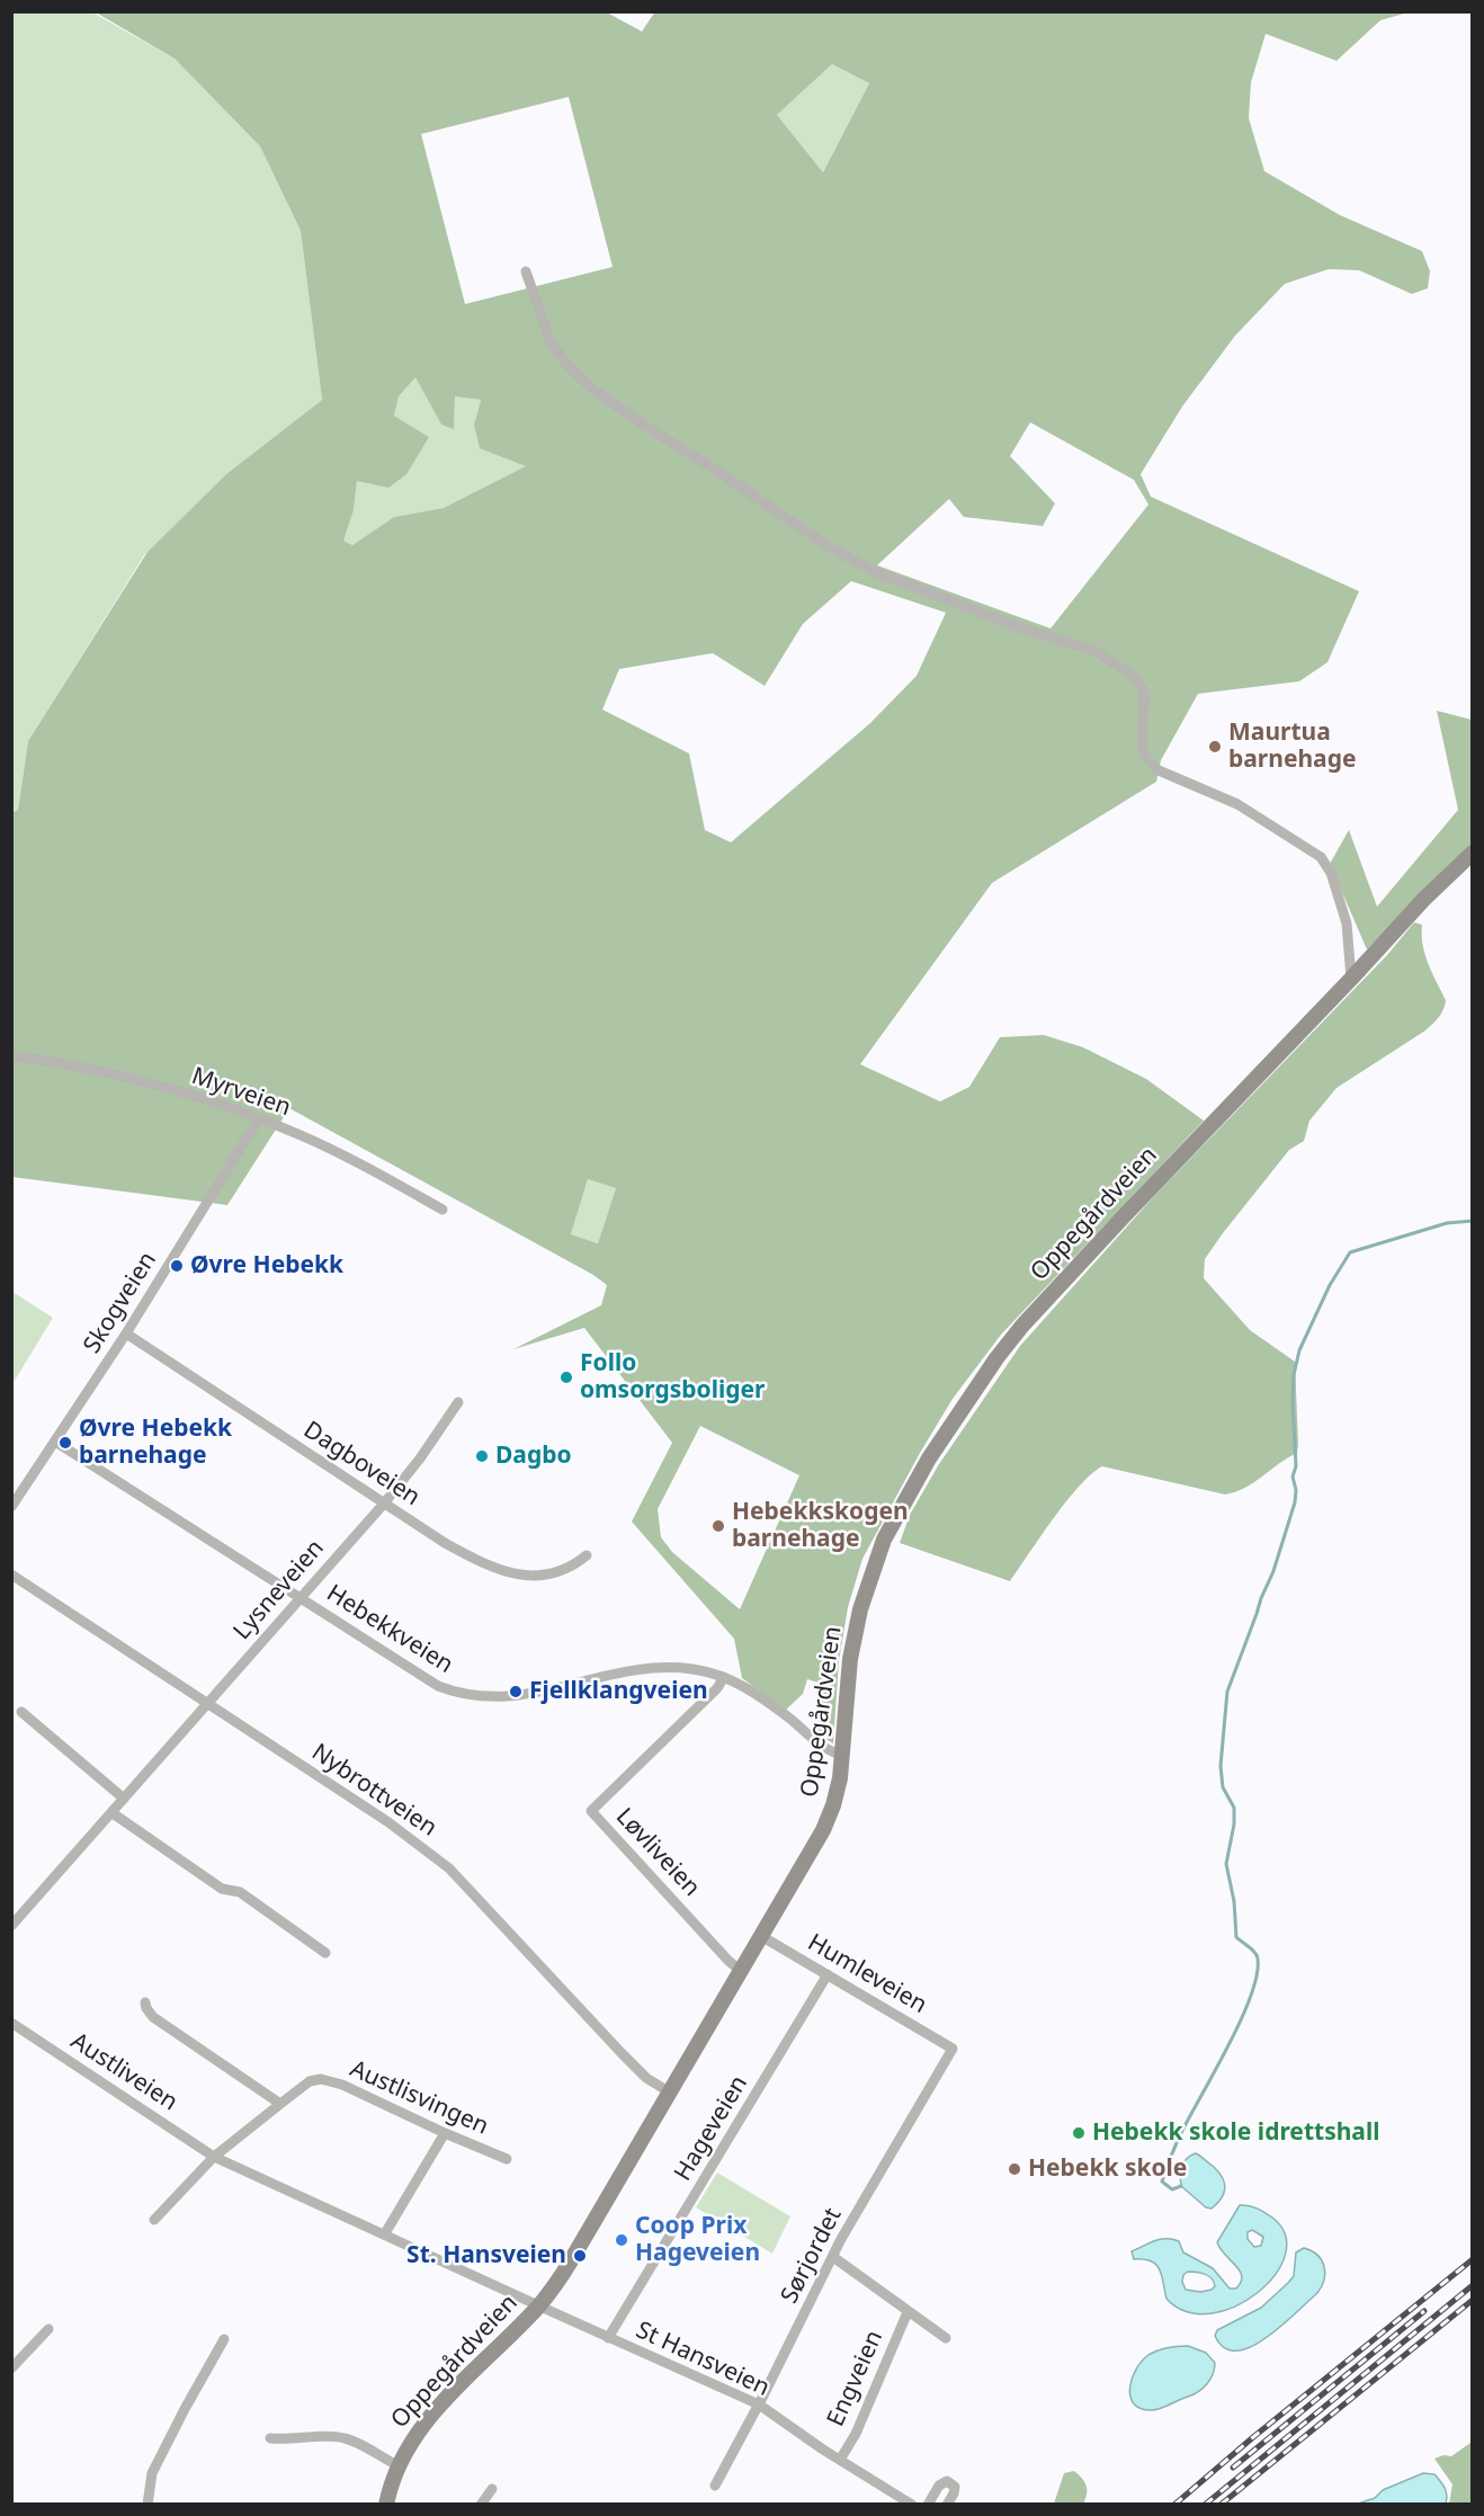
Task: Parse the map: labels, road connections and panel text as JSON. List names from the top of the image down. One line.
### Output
{"streets":{"main road":["Oppegårdveien"],"street":["Myrveien","Skogveien","Dagboveien","Lysneveien","Hebekkveien","Nybrottveien","Løvliveien","Humleveien","Austliveien","Austlisvingen","Hageveien","Sørjordet","St Hansveien","Engveien"]},"crossings":[["Myrveien","Skogveien"],["Oppegårdveien","Hebekkveien"],["Oppegårdveien","Nybrottveien"],["Oppegårdveien","Løvliveien"],["Oppegårdveien","Humleveien"],["Oppegårdveien","Austliveien"],["Oppegårdveien","St Hansveien"],["Skogveien","Dagboveien"],["Skogveien","Hebekkveien"],["Dagboveien","Lysneveien"],["Lysneveien","Hebekkveien"],["Lysneveien","Nybrottveien"],["Hebekkveien","Løvliveien"],["Humleveien","Hageveien"],["Humleveien","Sørjordet"],["Austliveien","Austlisvingen"],["Austliveien","St Hansveien"],["Hageveien","St Hansveien"],["Sørjordet","St Hansveien"],["Sørjordet","Engveien"],["St Hansveien","Engveien"]],"places":["Maurtua barnehage","Øvre Hebekk","Follo omsorgsboliger","Øvre Hebekk barnehage","Dagbo","Hebekkskogen barnehage","Fjellklangveien","Hebekk skole idrettshall","Hebekk skole","Coop Prix Hageveien","St. Hansveien"]}
